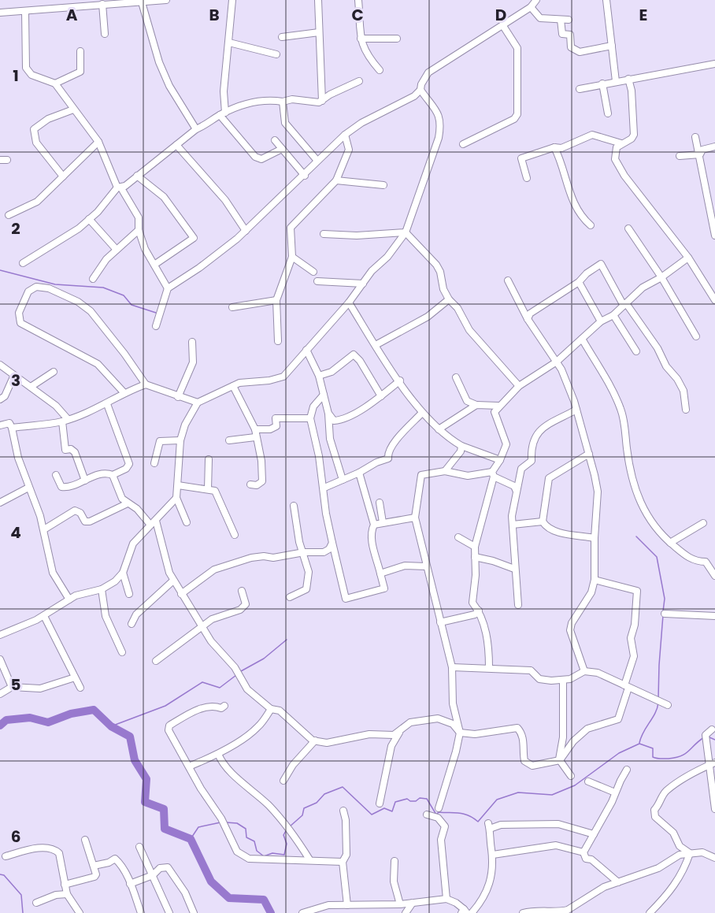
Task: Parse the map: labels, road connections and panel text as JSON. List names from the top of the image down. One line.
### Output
{"grid":{"columns":["A","B","C","D","E"],"rows":["1","2","3","4","5","6"]}}
